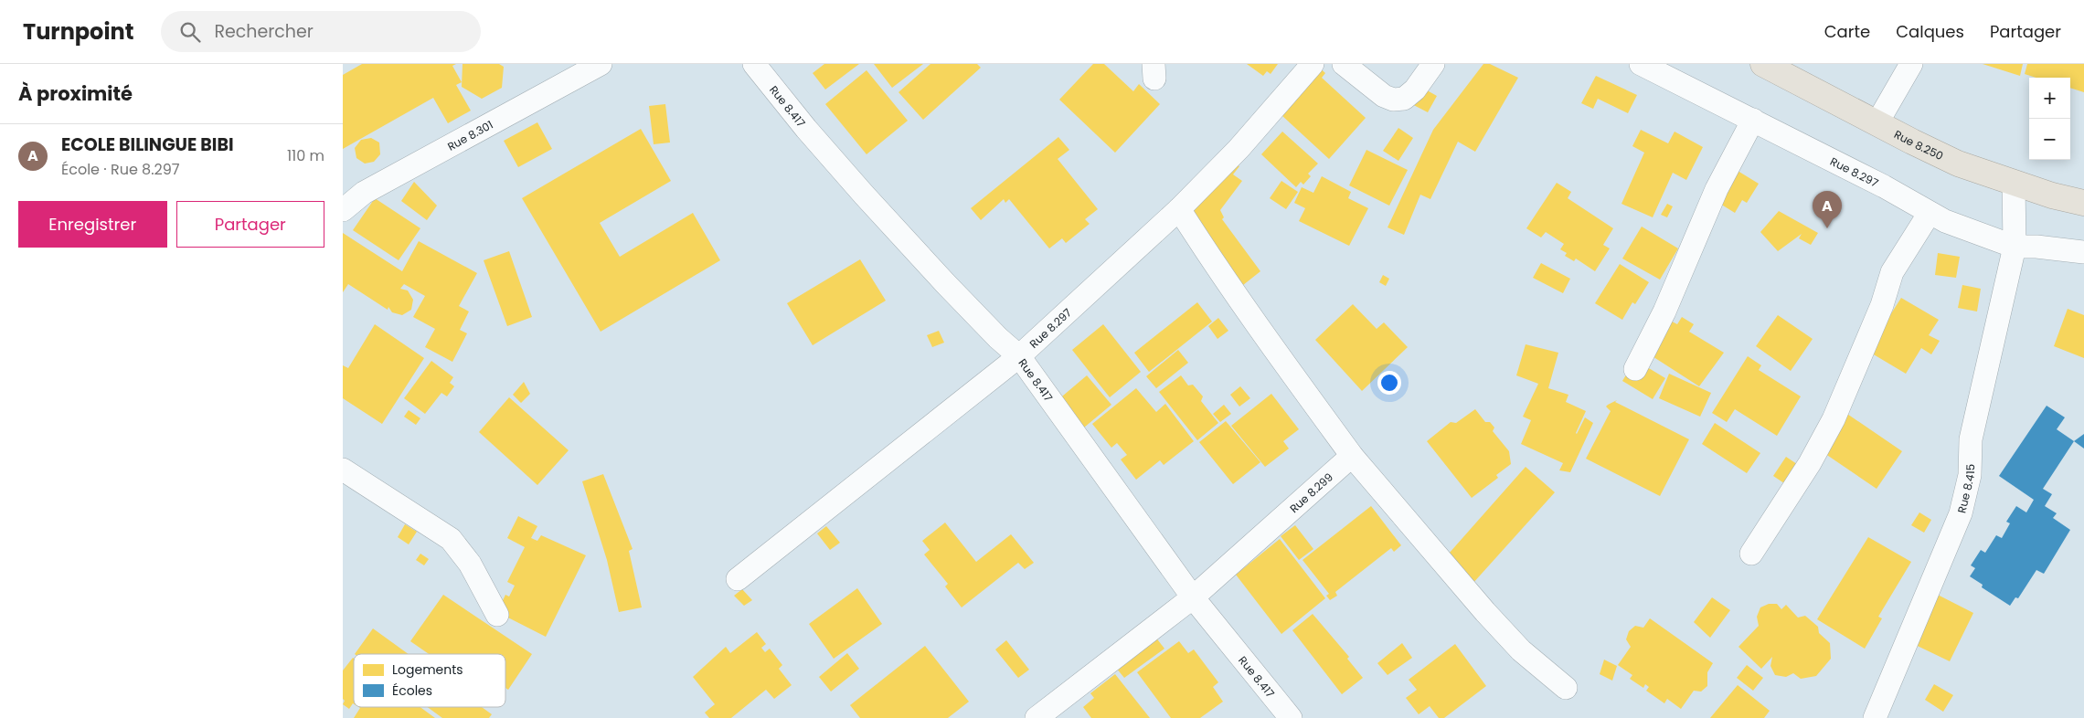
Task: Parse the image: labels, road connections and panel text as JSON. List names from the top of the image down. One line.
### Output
{"streets":{"highway":["Rue 8.250"],"street":["Rue 8.417","Rue 8.301","Rue 8.297","Rue 8.415","Rue 8.299"]},"crossings":[["Rue 8.417","Rue 8.297"],["Rue 8.417","Rue 8.299"],["Rue 8.297","Rue 8.415"]],"legend":["Logements","Écoles"],"page":{"header":"Turnpoint","search":"Rechercher","nav":["Carte","Calques","Partager"],"heading":"À proximité","map_buttons":["+","−"],"list":[{"mark":"A","name":"ECOLE BILINGUE BIBI","note":"École · Rue 8.297","value":"110 m"}],"buttons":["Enregistrer","Partager"],"pins":"A"}}
